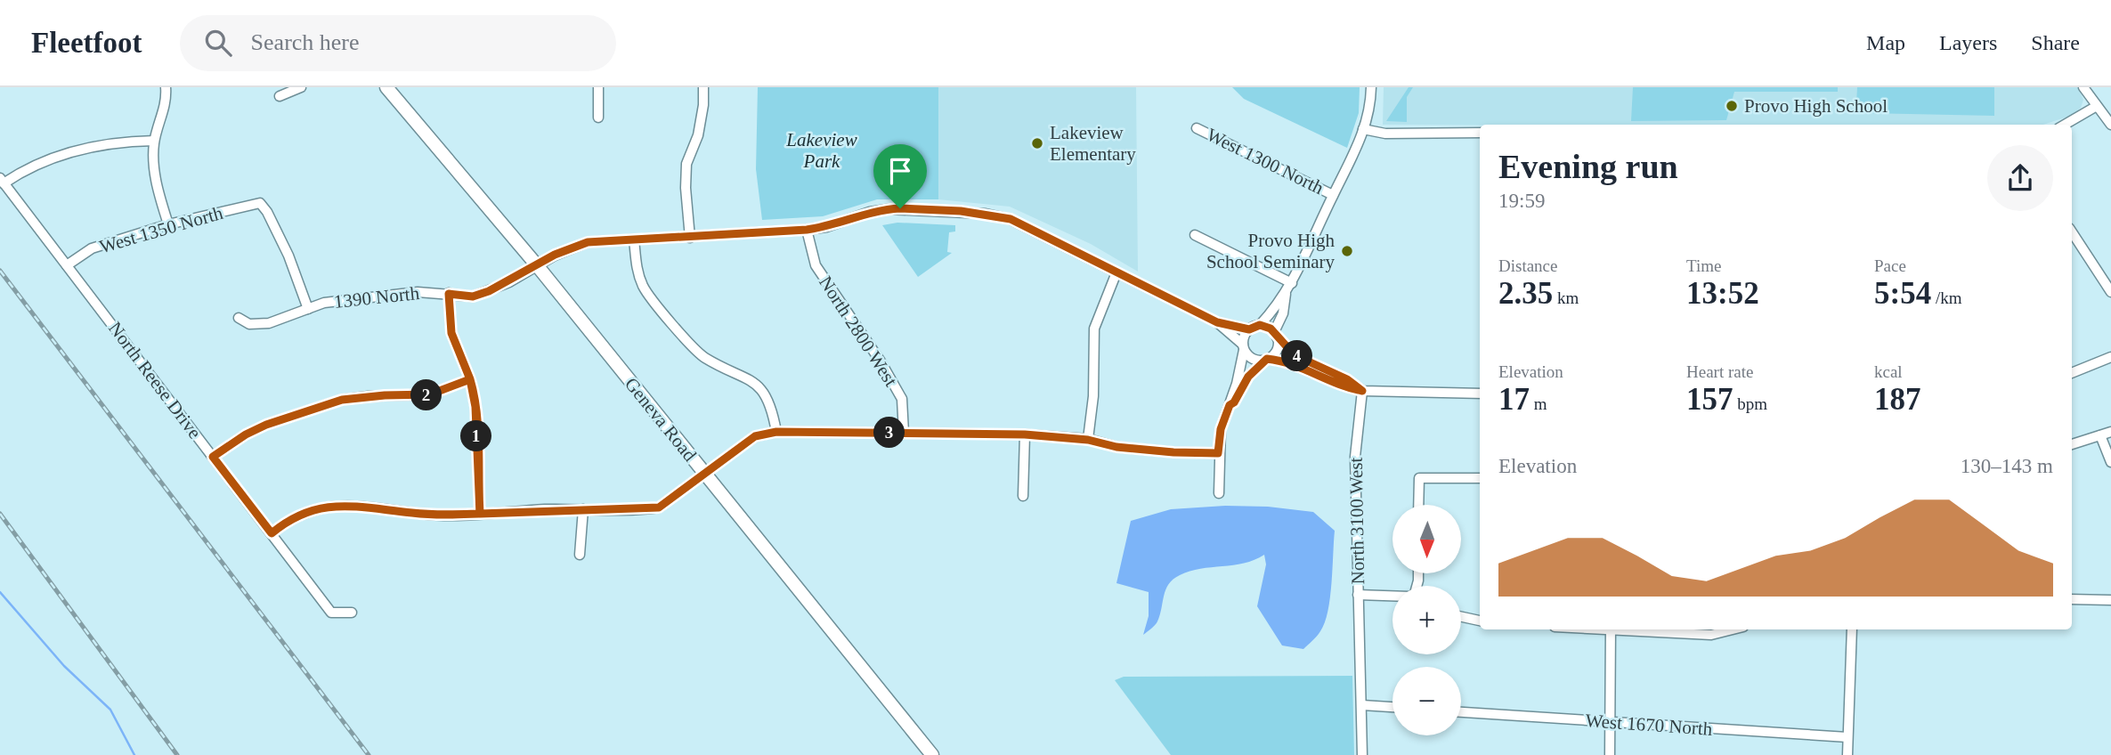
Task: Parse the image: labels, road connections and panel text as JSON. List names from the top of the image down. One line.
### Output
{"streets":{"main road":["Geneva Road"],"street":["West 1300 North","West 1350 North","1390 North","North 2800 West","North Reese Drive","North 3100 West","West 1670 North"]},"crossings":[["West 1350 North","1390 North"],["West 1350 North","North Reese Drive"],["1390 North","North 2800 West"],["1390 North","Geneva Road"]],"parks":["Lakeview Park"],"places":["Provo High School","Lakeview Elementary","Provo High School Seminary"],"north":"bottom","page":{"header":"Fleetfoot","search":"Search here","nav":["Map","Layers","Share"],"heading":["Evening run","19:59"],"stats":[["Distance","2.35 km"],["Time","13:52"],["Pace","5:54 /km"],["Elevation","17 m"],["Heart rate","157 bpm"],["kcal","187"]],"pins":["4","2","3","1"],"chart":["Elevation","130–143 m"],"map_buttons":["+","−"]}}
